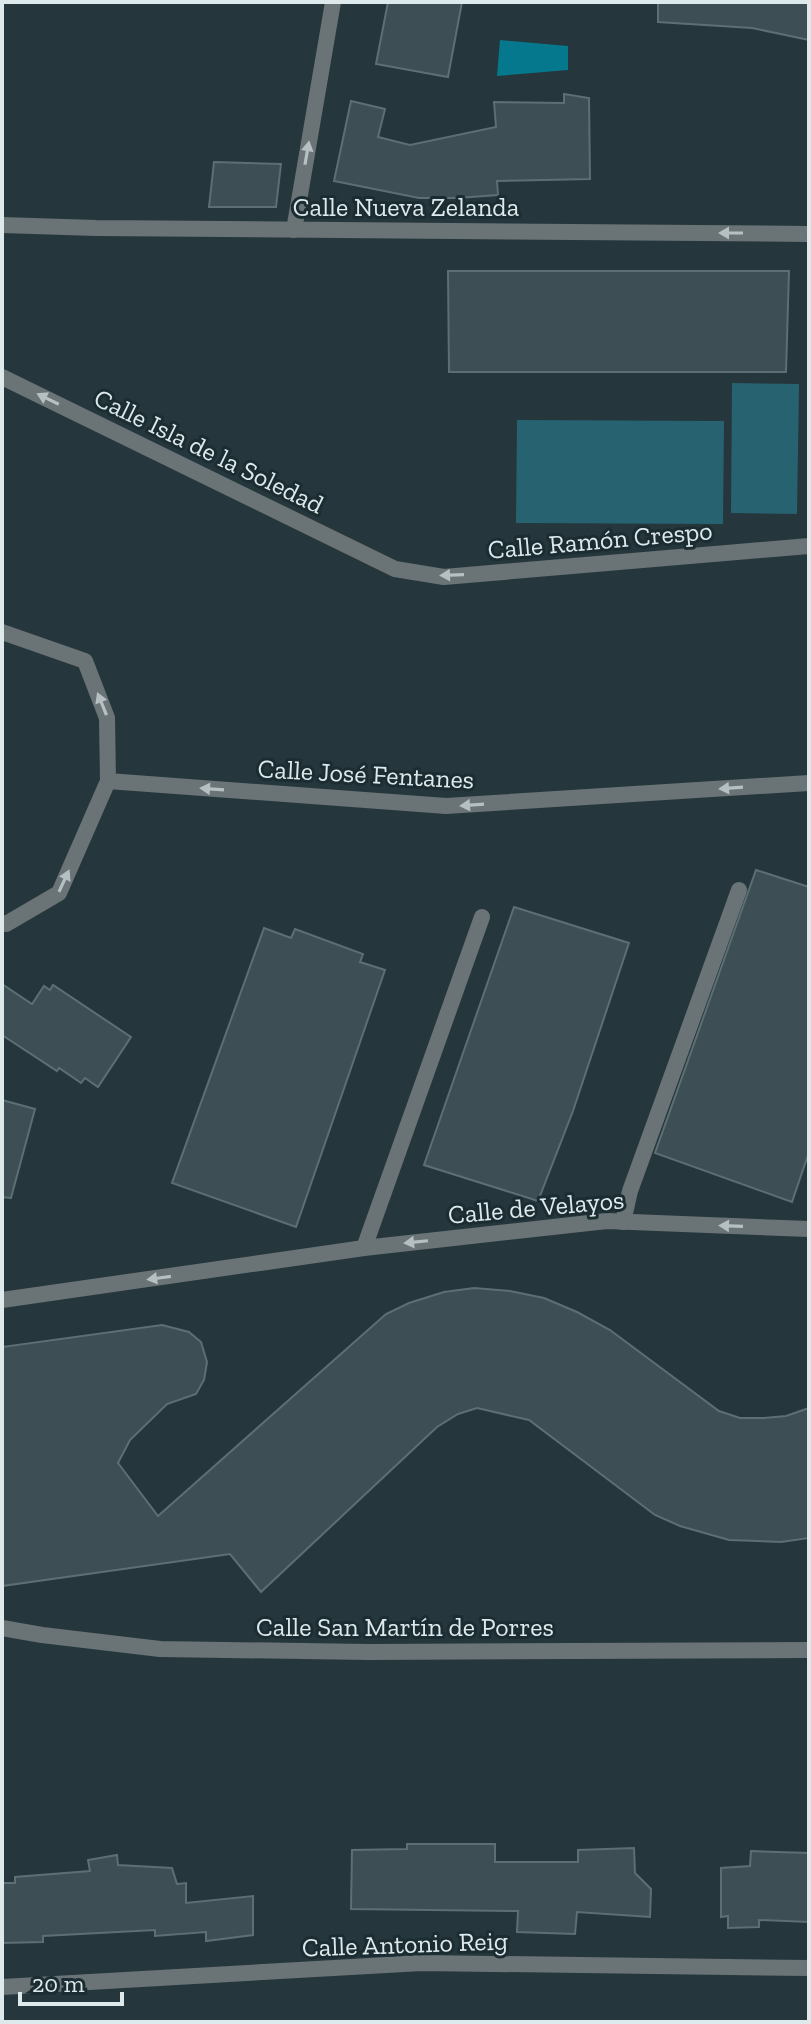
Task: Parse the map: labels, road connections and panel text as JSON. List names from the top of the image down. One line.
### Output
{"streets":{"street":["Calle Nueva Zelanda","Calle Isla de la Soledad","Calle Ramón Crespo","Calle José Fentanes","Calle de Velayos","Calle San Martín de Porres","Calle Antonio Reig"]},"crossings":[["Calle Isla de la Soledad","Calle Ramón Crespo"]],"one_way":["Calle Nueva Zelanda","Calle Isla de la Soledad","Calle Ramón Crespo","Calle José Fentanes","Calle de Velayos"],"scale_bar":"20 m"}
